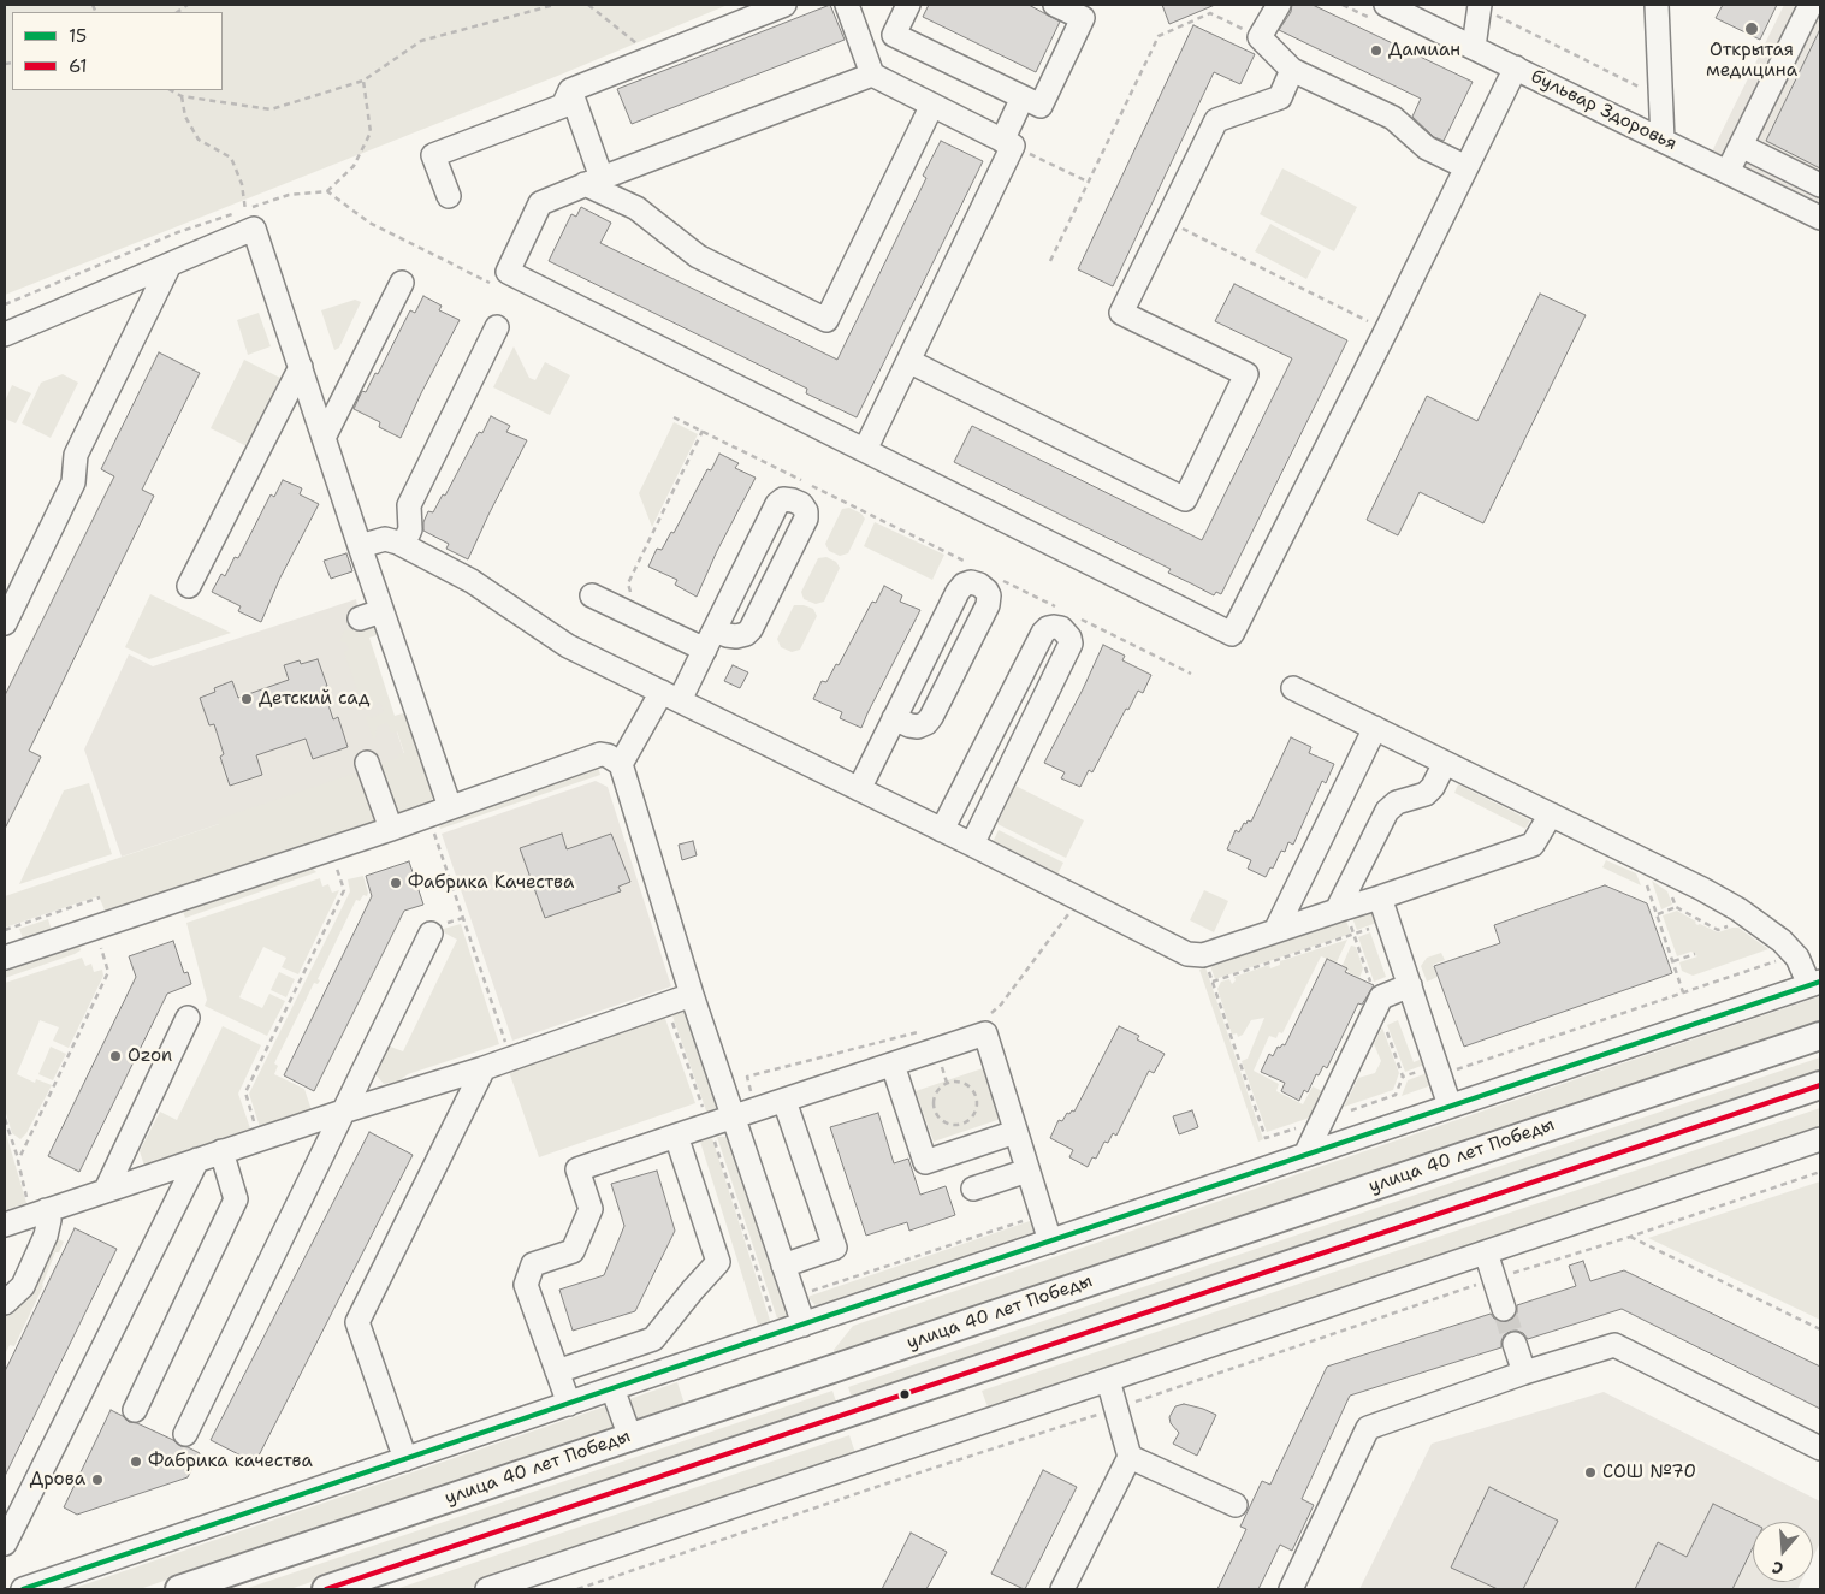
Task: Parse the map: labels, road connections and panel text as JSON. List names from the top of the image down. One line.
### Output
{"streets":{"main road":["улица 40 лет Победы"],"street":["бульвар Здоровья"]},"places":["Открытая медицина","Дамиан","Детский сад","Фабрика Качества","Ozon","Фабрика качества","СОШ №70","Дрова"],"lines":["transit line 15","transit line 61"],"legend":["15","61"],"north":"bottom"}
